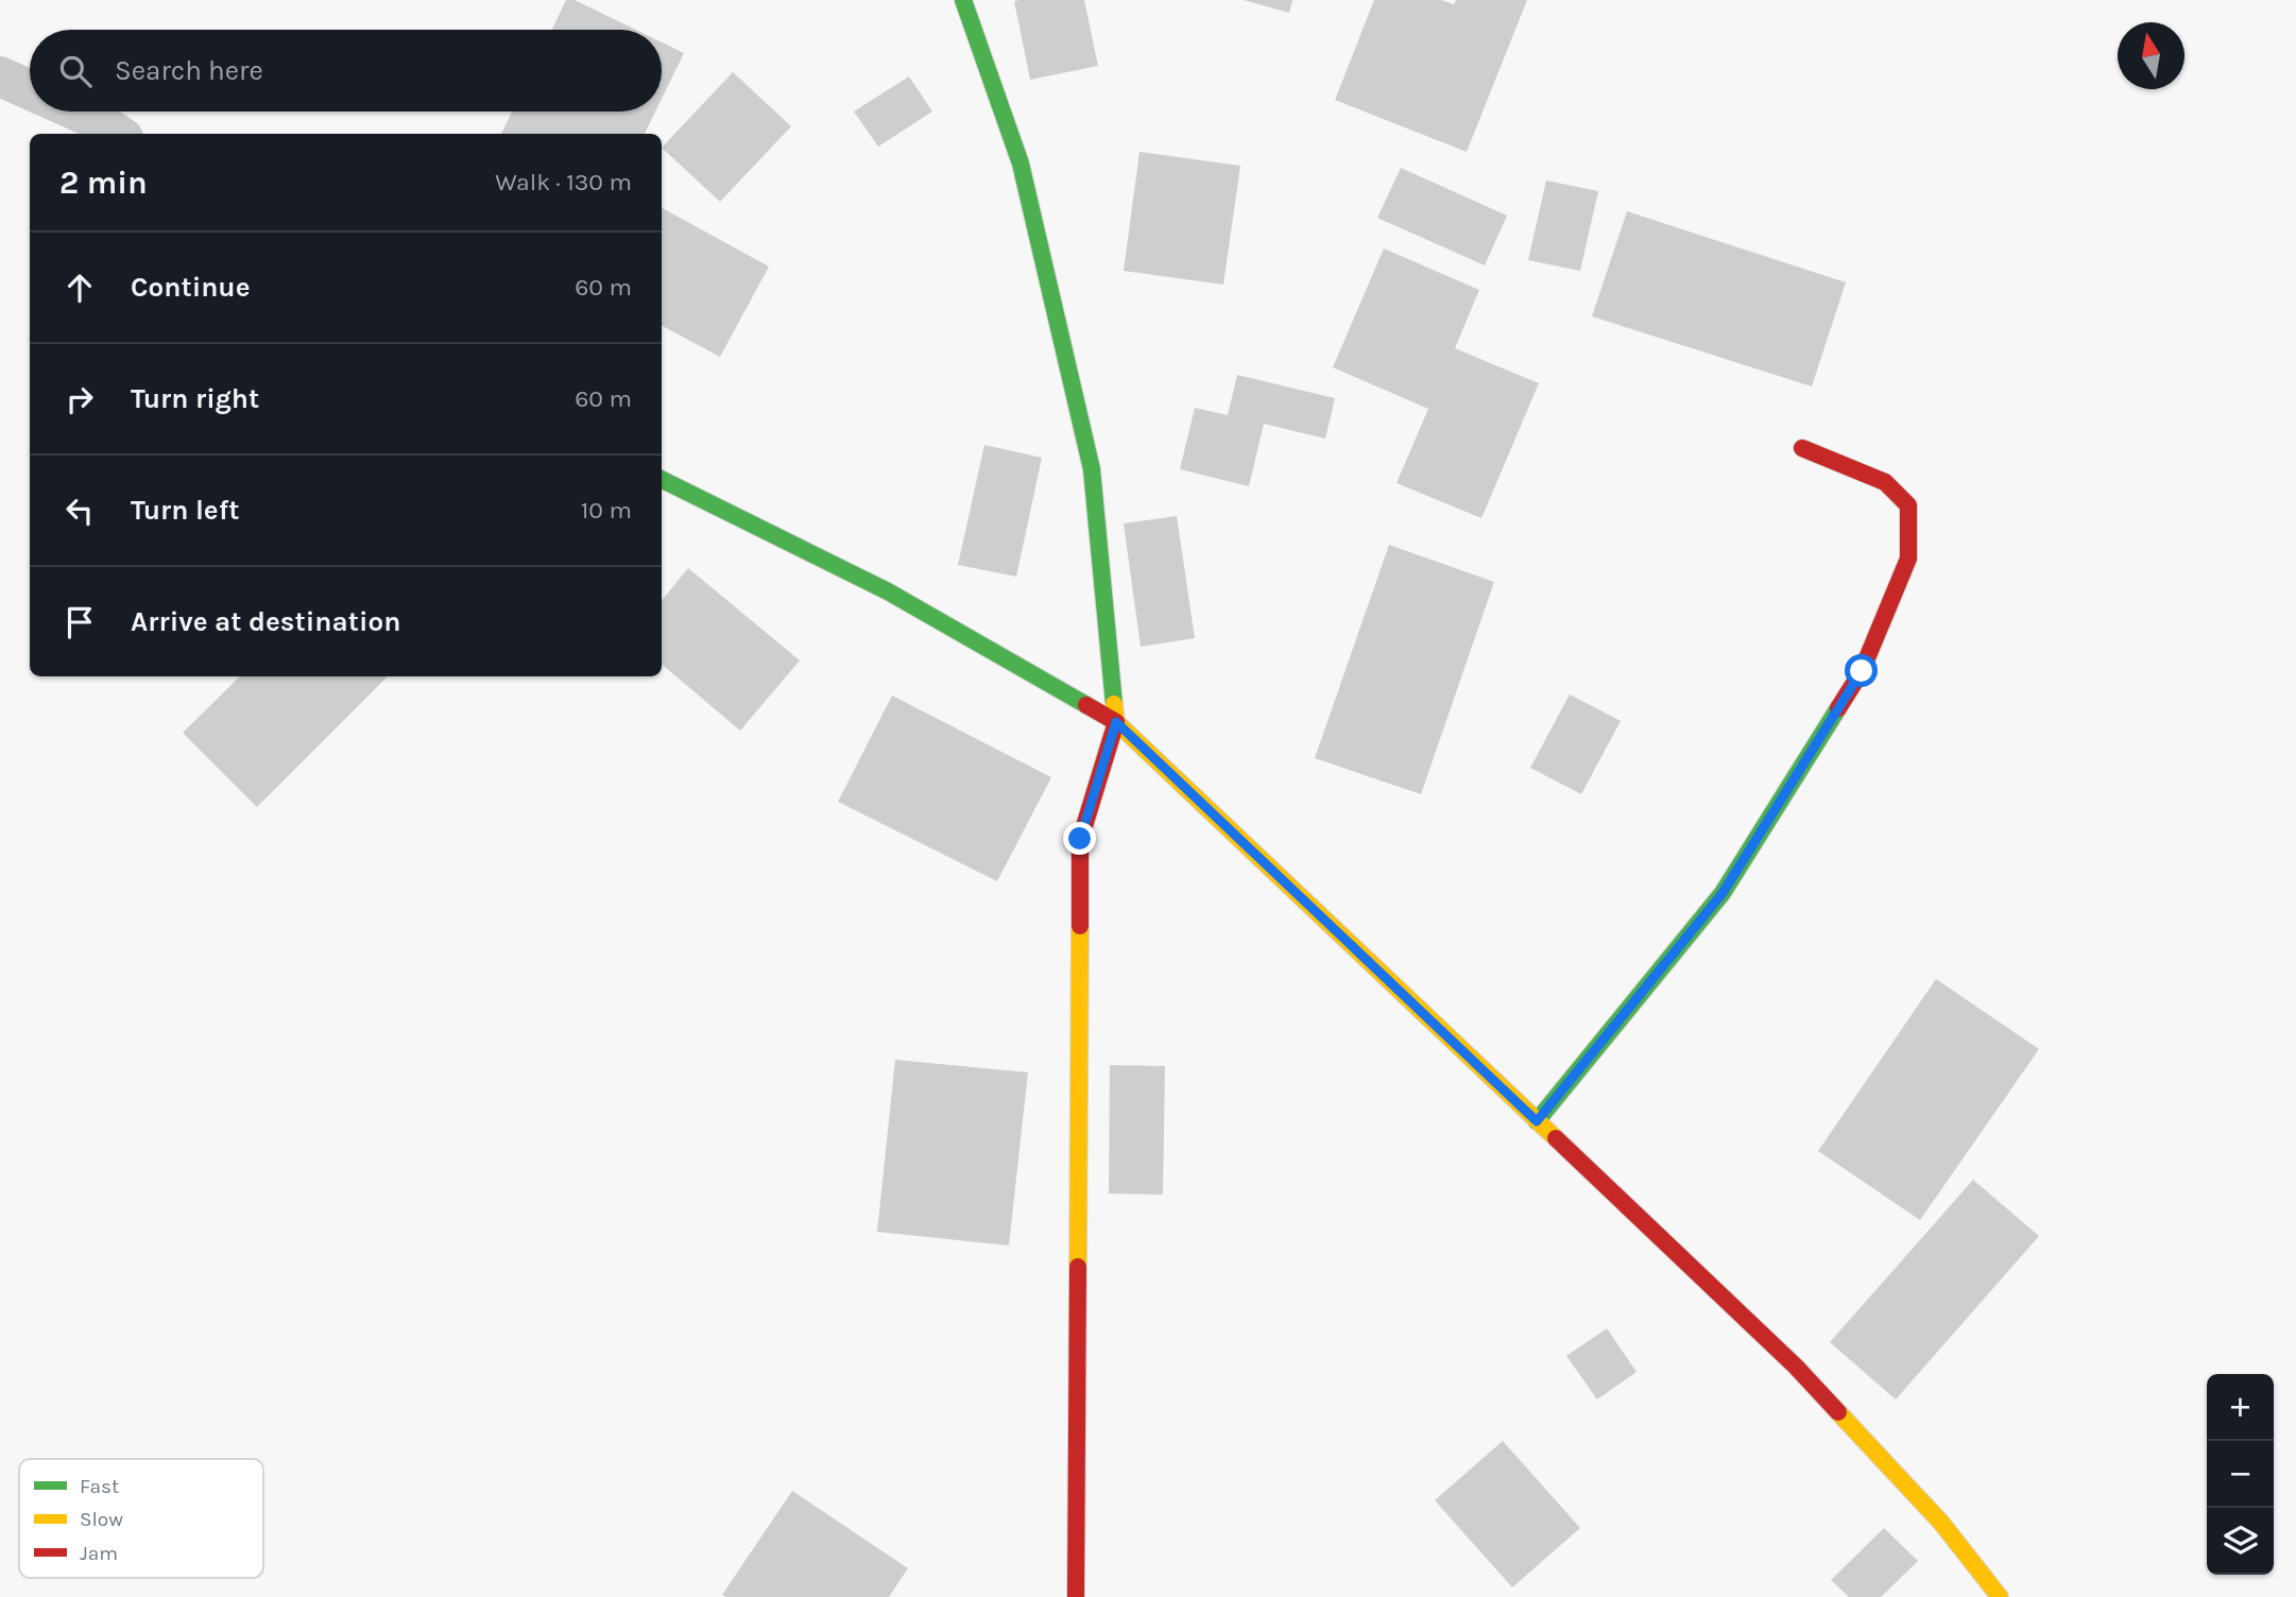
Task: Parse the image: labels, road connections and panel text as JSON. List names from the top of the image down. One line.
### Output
{"legend":["Fast","Slow","Jam"],"north":"top","page":{"search":"Search here","heading":["2 min","Walk · 130 m"],"list":[["Continue","60 m"],["Turn right","60 m"],["Turn left","10 m"],"Arrive at destination"],"map_buttons":["+","−"]}}
